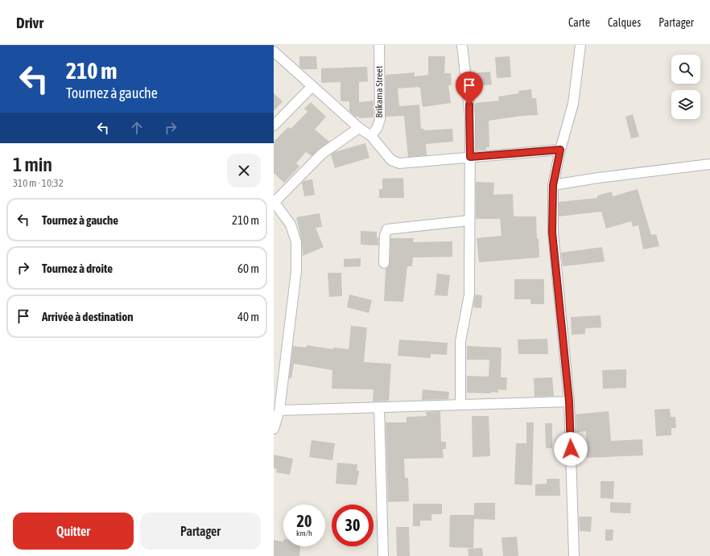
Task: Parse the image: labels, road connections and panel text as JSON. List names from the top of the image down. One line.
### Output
{"streets":{"street":["Brikama Street"]},"page":{"header":"Drivr","nav":["Carte","Calques","Partager"],"turn":["210 m","Tournez à gauche"],"heading":["1 min","310 m · 10:32"],"list":[{"name":"Tournez à gauche","value":"210 m"},{"name":"Tournez à droite","value":"60 m"},{"name":"Arrivée à destination","value":"40 m"}],"speed":"20 km/h","limit":"30","buttons":["Quitter","Partager"]}}
